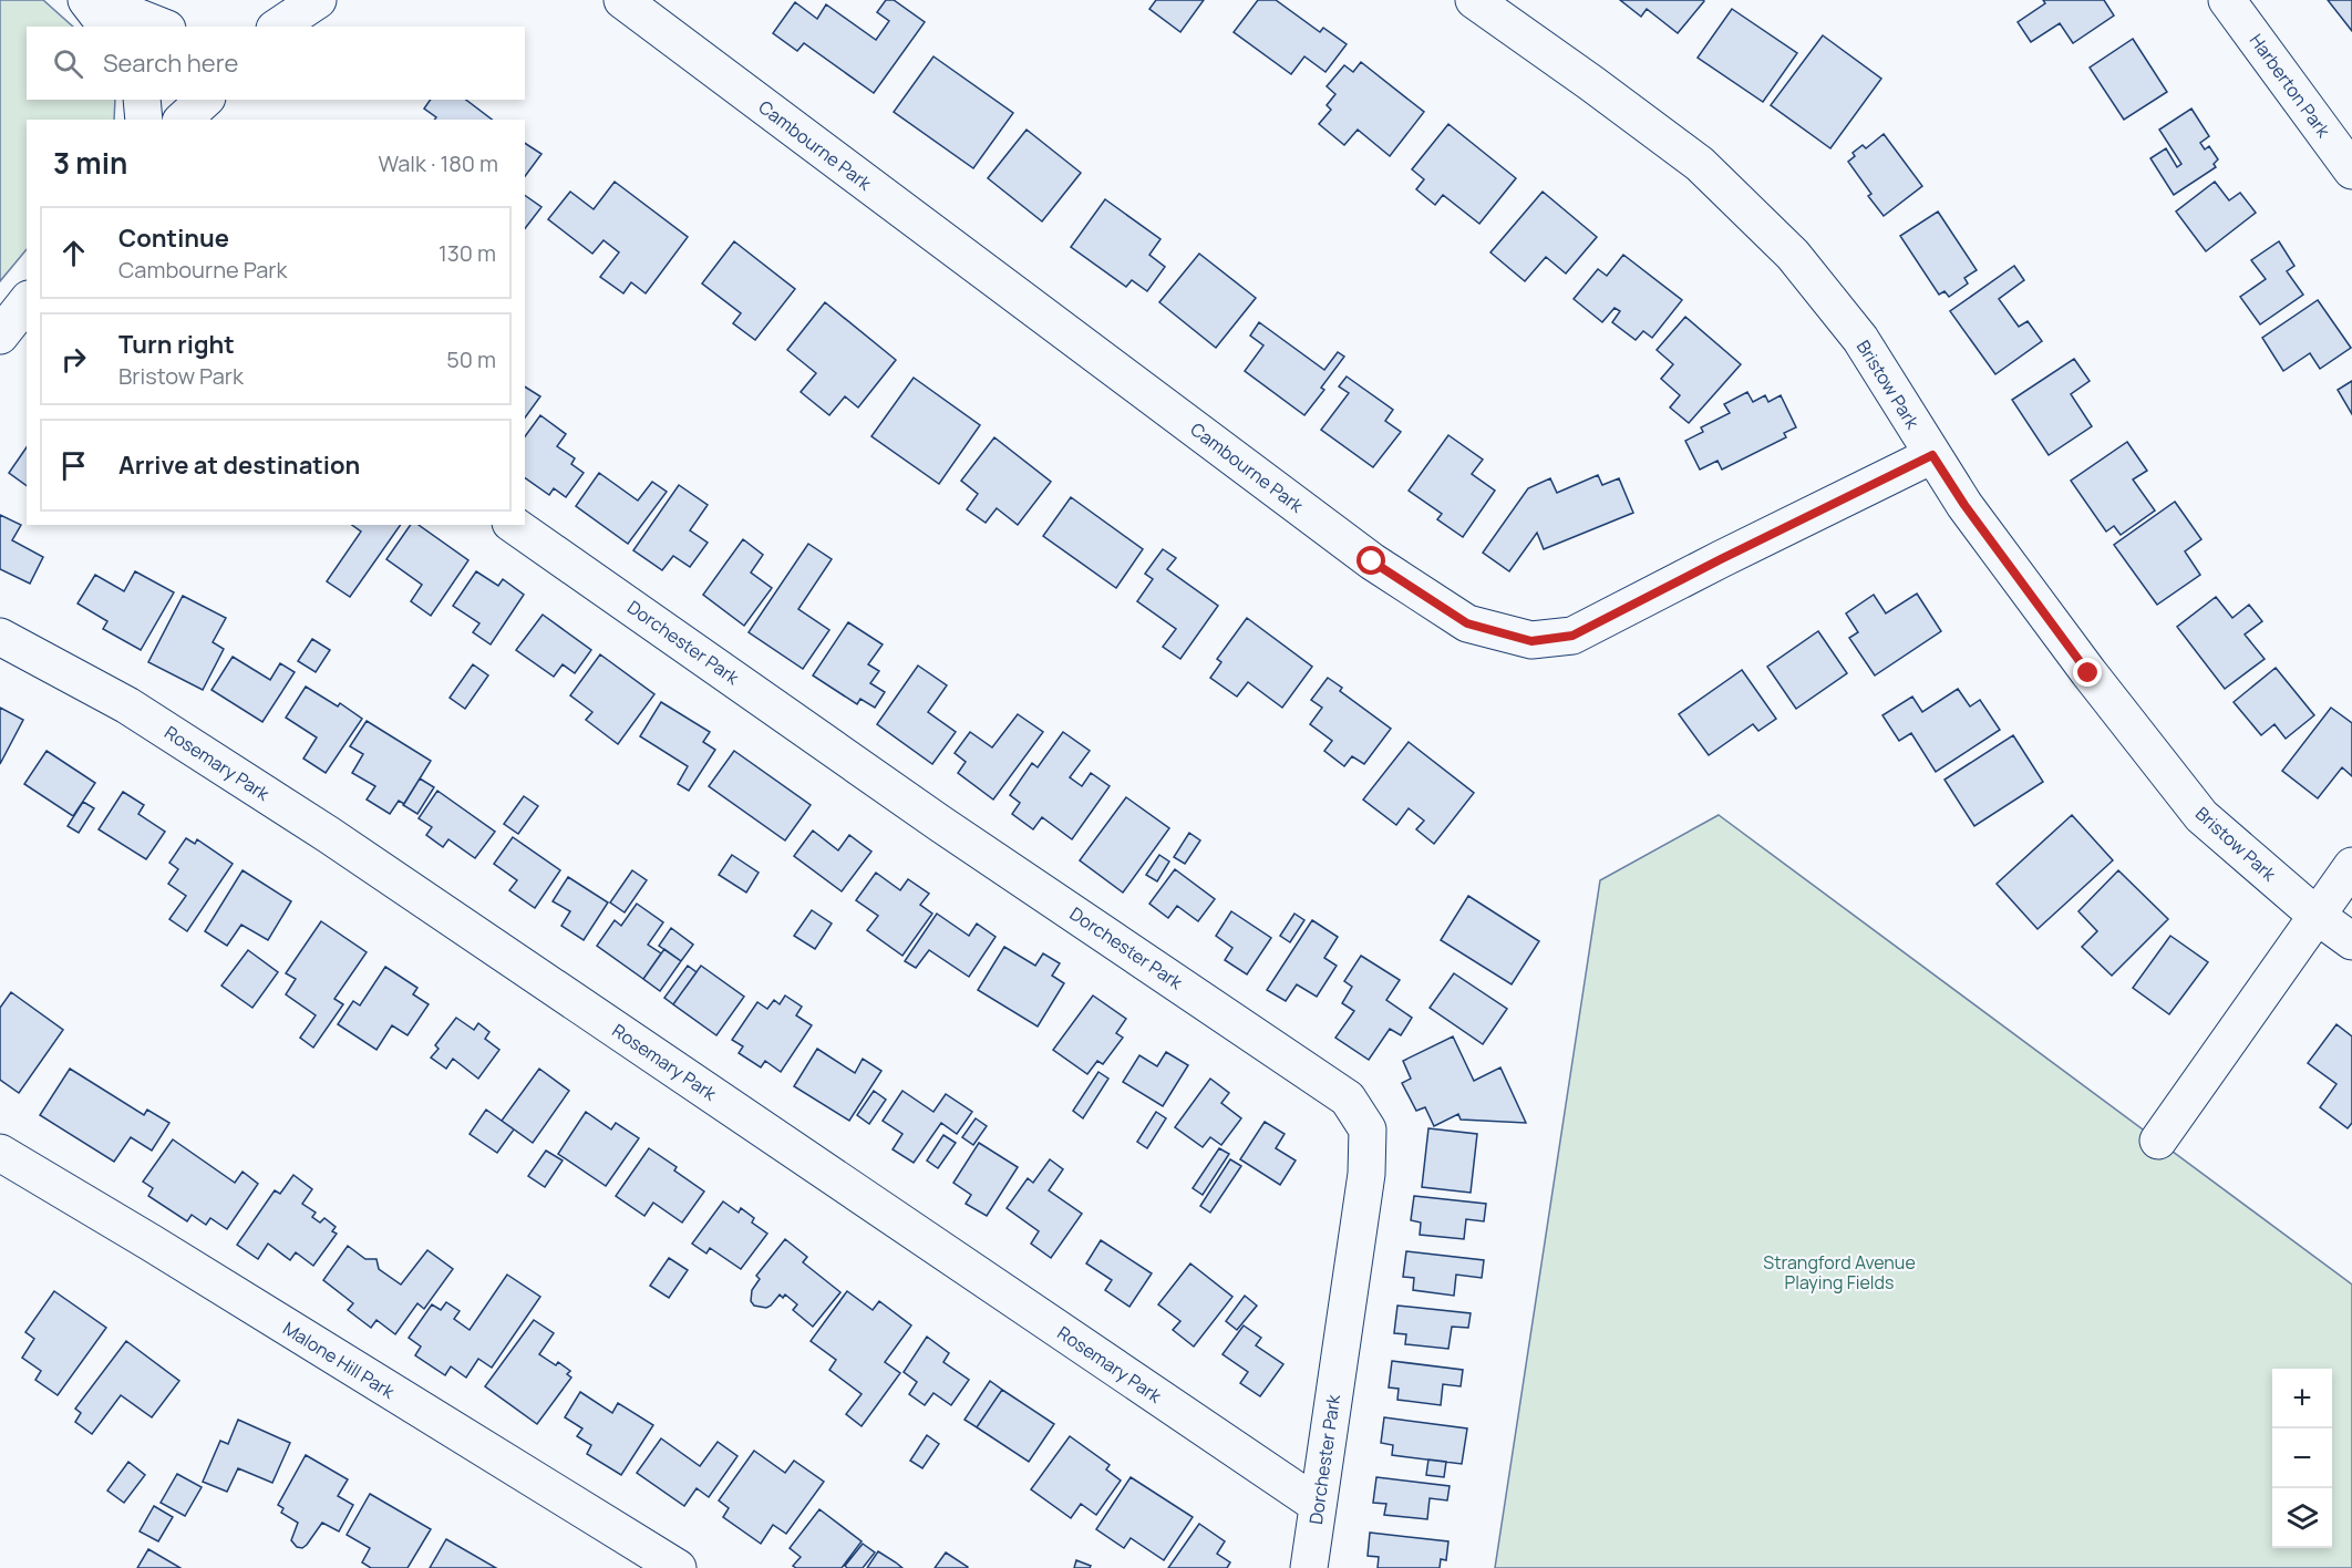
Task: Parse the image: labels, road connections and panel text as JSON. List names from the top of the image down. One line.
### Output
{"streets":{"main road":["Harberton Park","Cambourne Park","Bristow Park","Dorchester Park","Rosemary Park","Malone Hill Park"]},"crossings":[["Cambourne Park","Bristow Park"],["Dorchester Park","Rosemary Park"]],"parks":["Strangford Avenue Playing Fields"],"page":{"search":"Search here","heading":["3 min","Walk · 180 m"],"list":[["Continue","Cambourne Park","130 m"],["Turn right","Bristow Park","50 m"],"Arrive at destination"],"map_buttons":["+","−"]}}
